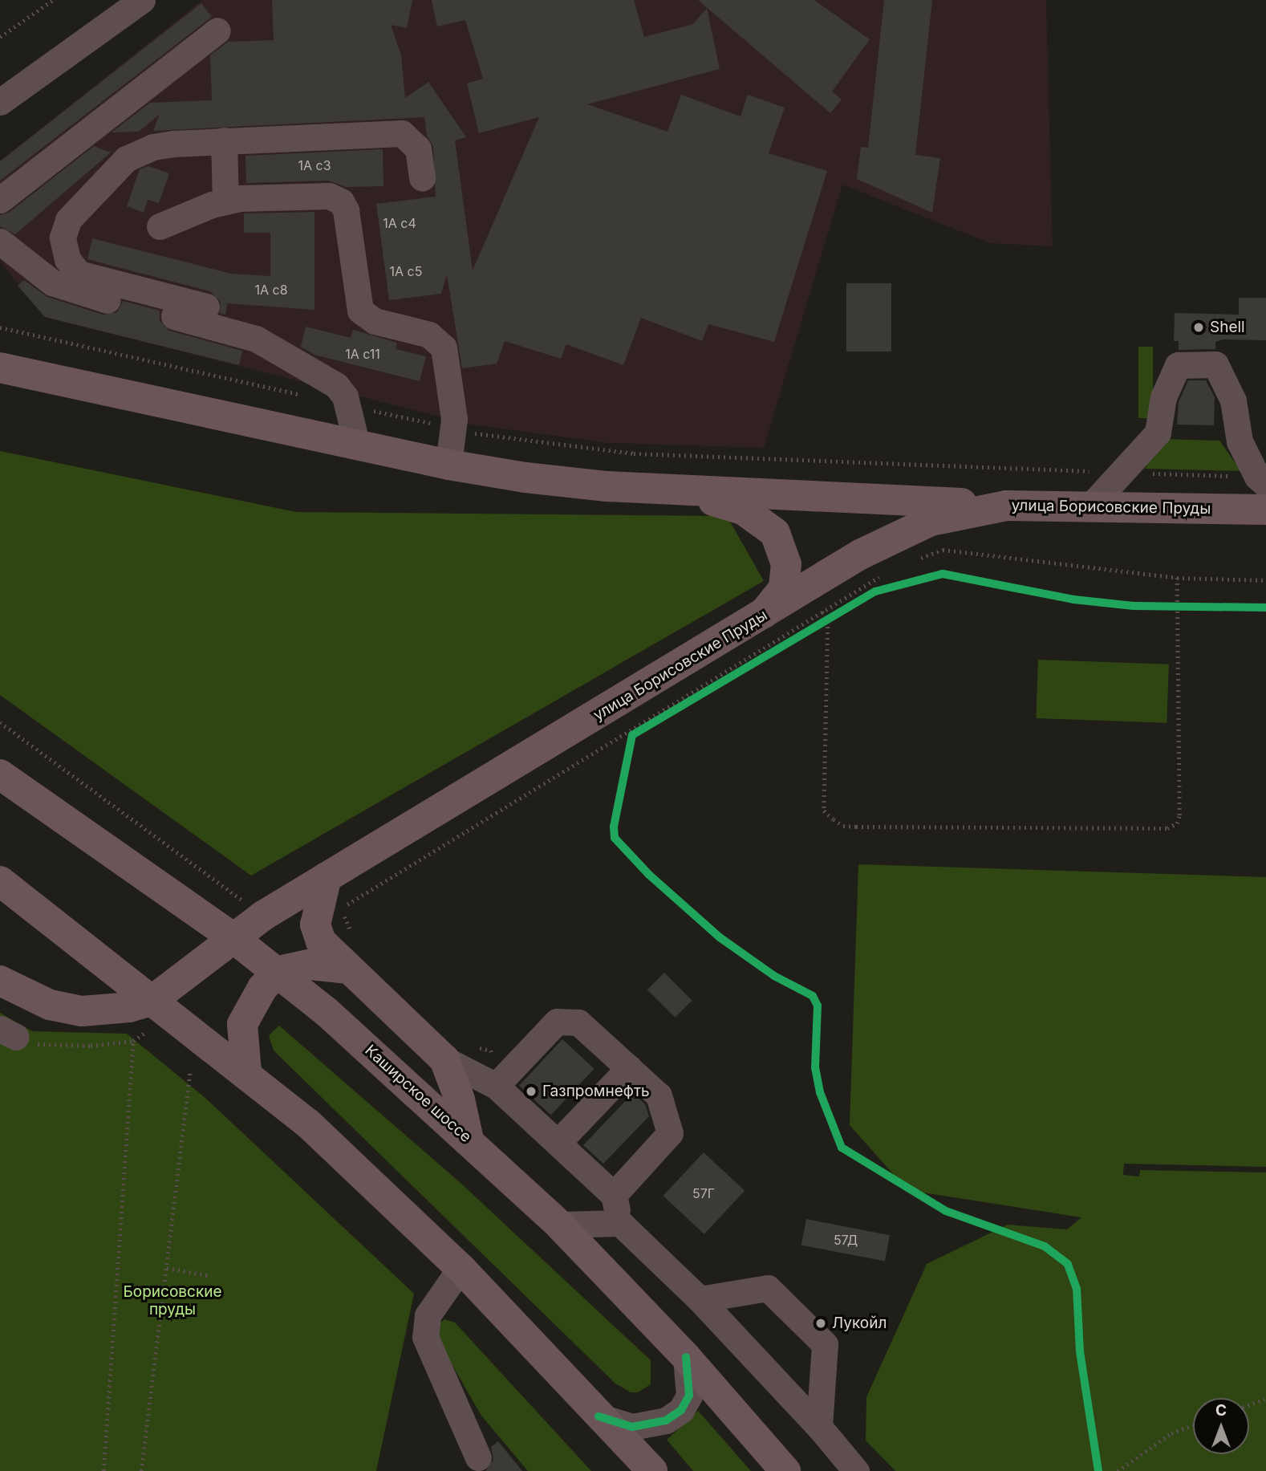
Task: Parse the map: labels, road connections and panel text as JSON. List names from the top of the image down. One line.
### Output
{"streets":{"main road":["улица Борисовские Пруды","Каширское шоссе"]},"crossings":[["улица Борисовские Пруды","Каширское шоссе"]],"parks":["Борисовские пруды"],"places":["Shell","Газпромнефть","Лукойл"],"house_numbers":["1А с3","1А с4","1А с5","1А с8","1А с11","57Г","57Д"],"north":"top"}
